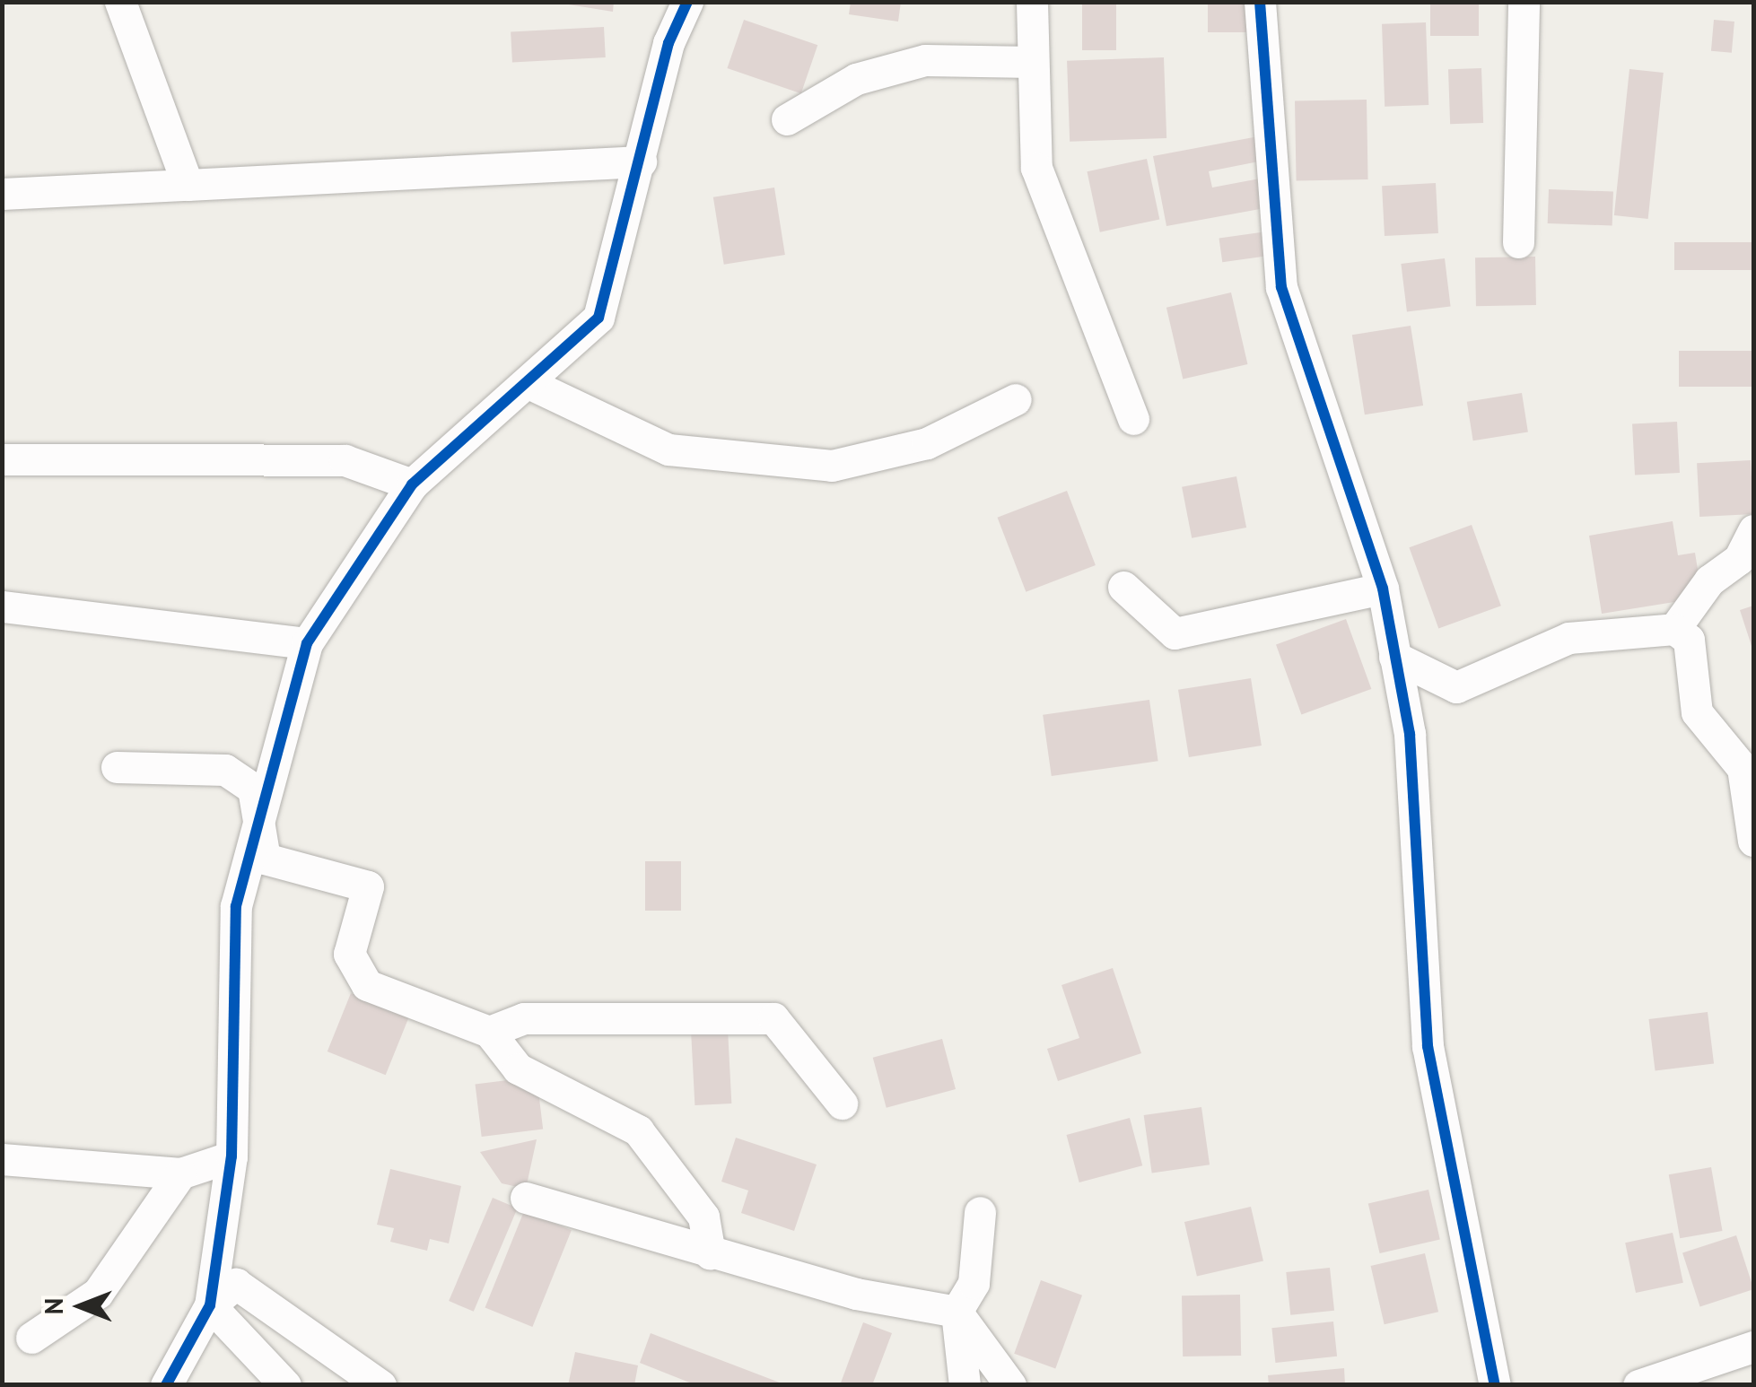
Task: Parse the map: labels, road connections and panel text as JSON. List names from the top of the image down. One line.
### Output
{"north":"left"}
